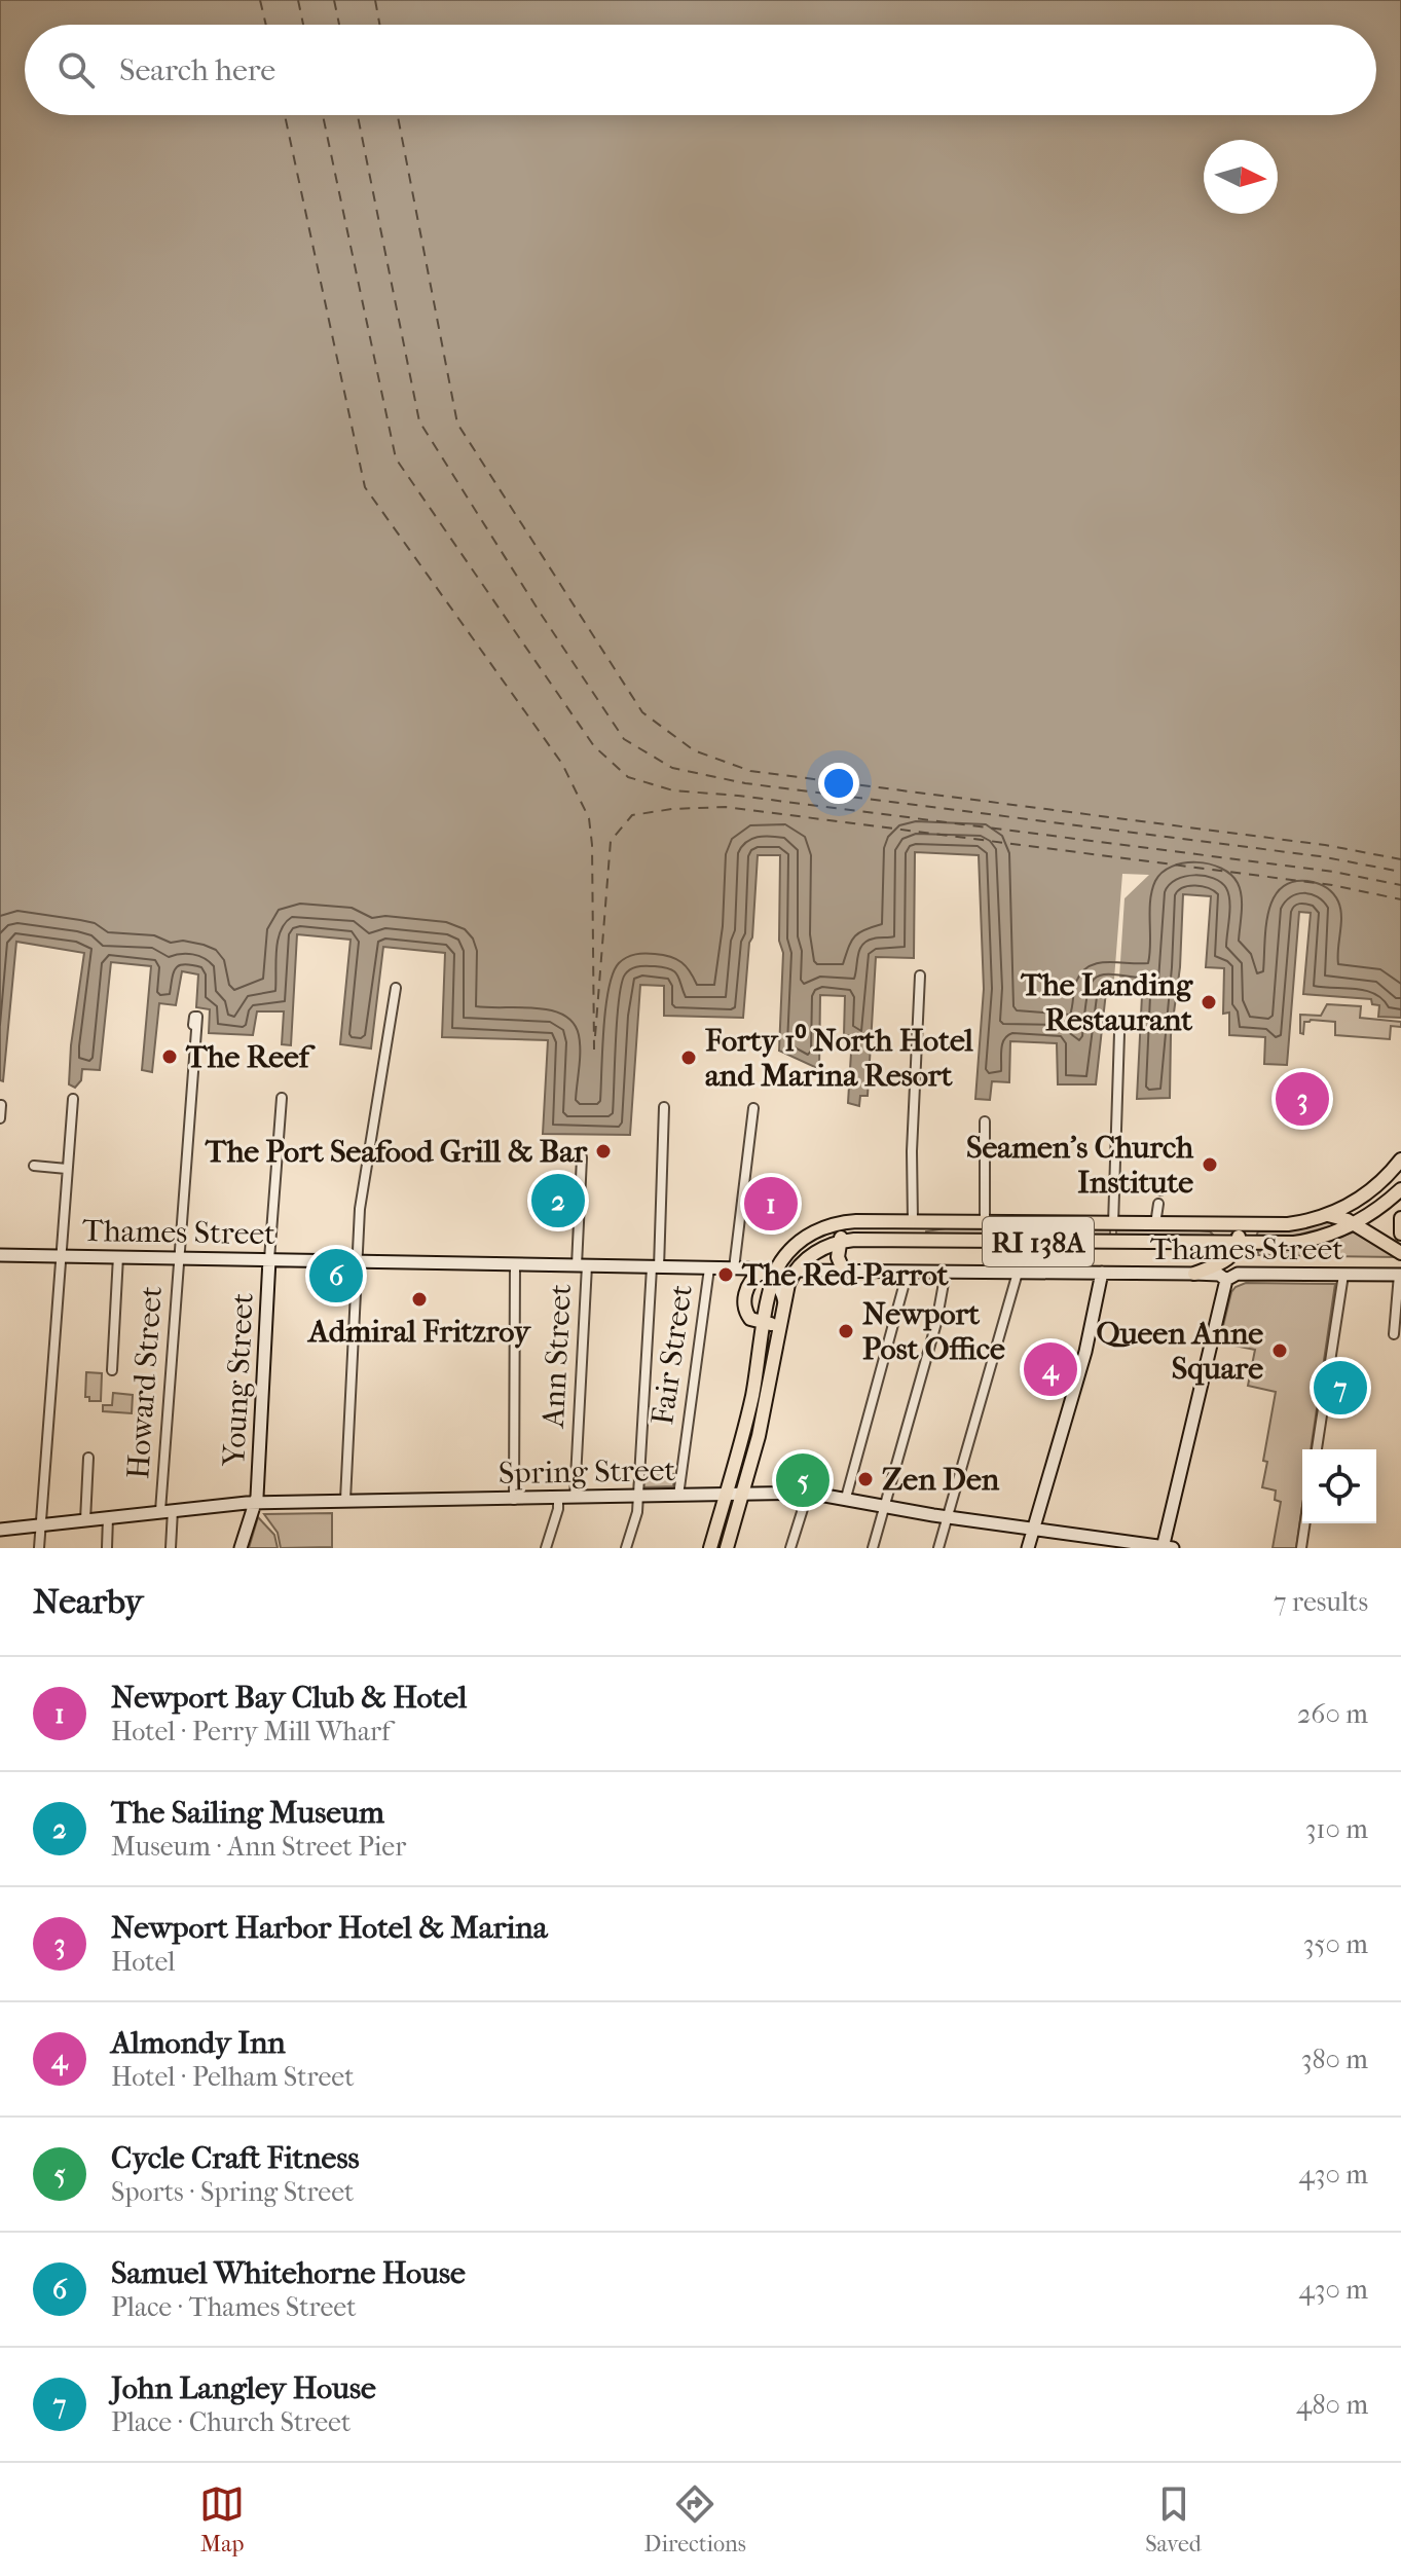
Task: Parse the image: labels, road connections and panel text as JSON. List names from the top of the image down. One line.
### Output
{"streets":{"main road":["Thames Street","RI 138A","Young Street","Spring Street"],"street":["Fair Street","Ann Street","Howard Street"]},"crossings":[["Thames Street","RI 138A"],["Thames Street","Fair Street"],["Thames Street","Ann Street"],["Thames Street","Young Street"],["Thames Street","Howard Street"],["RI 138A","Spring Street"],["Fair Street","Spring Street"],["Ann Street","Spring Street"],["Young Street","Spring Street"],["Howard Street","Spring Street"]],"places":["The Landing Restaurant","The Reef","Forty 1⁰ North Hotel and Marina Resort","The Port Seafood Grill & Bar","Seamen's Church Institute","The Red Parrot","Admiral Fritzroy","Newport Post Office","Queen Anne Square","Zen Den"],"north":"right","page":{"search":"Search here","pins":["3","2","1","6","4","7","5"],"heading":["Nearby","7 results"],"list":[{"mark":"1","name":"Newport Bay Club & Hotel","note":"Hotel · Perry Mill Wharf","value":"260 m"},{"mark":"2","name":"The Sailing Museum","note":"Museum · Ann Street Pier","value":"310 m"},{"mark":"3","name":"Newport Harbor Hotel & Marina","note":"Hotel","value":"350 m"},{"mark":"4","name":"Almondy Inn","note":"Hotel · Pelham Street","value":"380 m"},{"mark":"5","name":"Cycle Craft Fitness","note":"Sports · Spring Street","value":"430 m"},{"mark":"6","name":"Samuel Whitehorne House","note":"Place · Thames Street","value":"430 m"},{"mark":"7","name":"John Langley House","note":"Place · Church Street","value":"480 m"}],"nav":["Map","Directions","Saved"]}}
